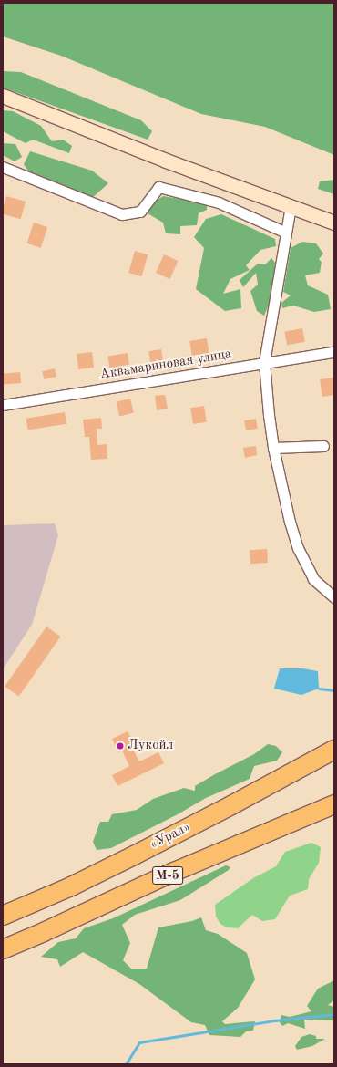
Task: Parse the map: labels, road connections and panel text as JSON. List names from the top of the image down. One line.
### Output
{"streets":{"highway":["«Урал»","М-5"],"street":["Аквамариновая улица"]},"places":["Лукойл"]}
